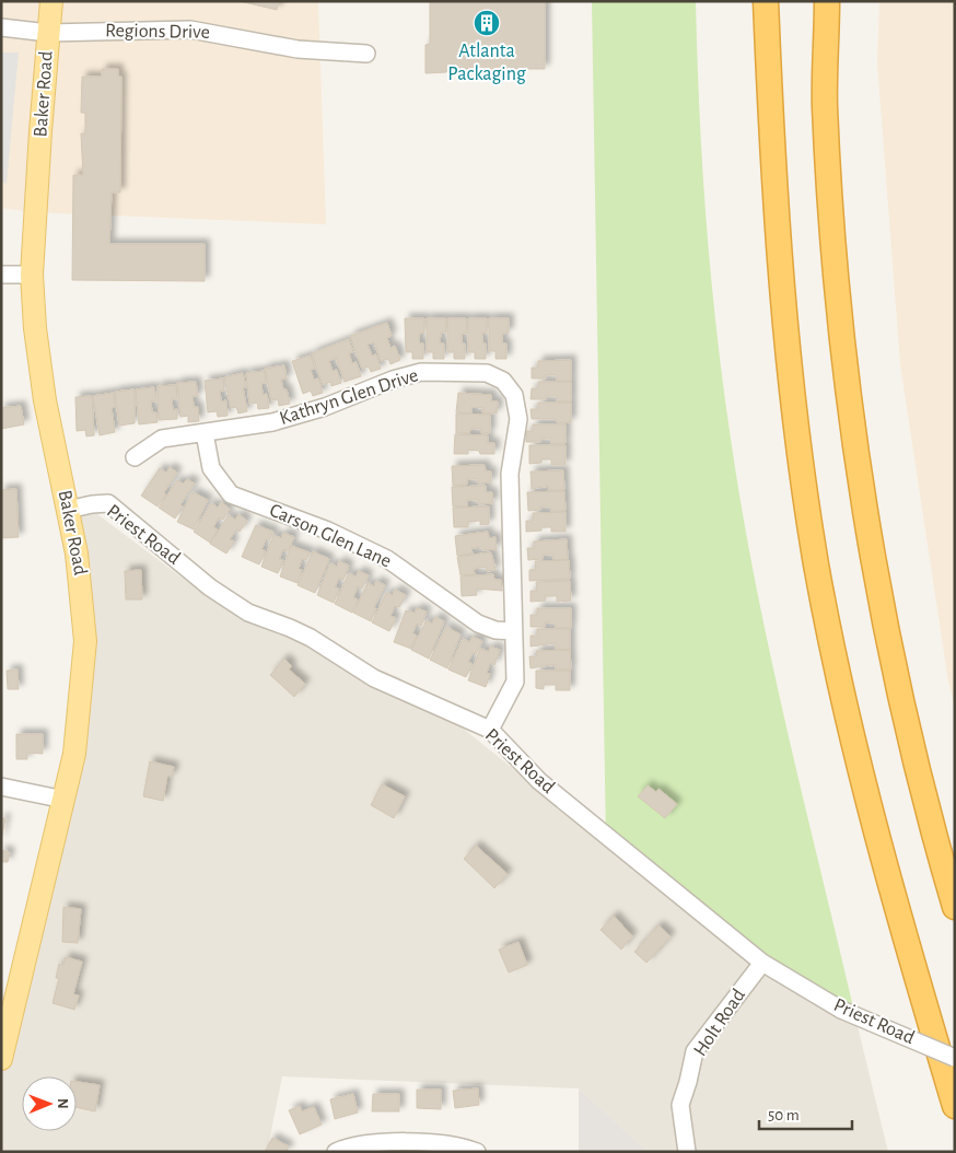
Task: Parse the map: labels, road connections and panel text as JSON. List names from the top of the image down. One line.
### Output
{"streets":{"main road":["Baker Road"],"street":["Regions Drive","Kathryn Glen Drive","Priest Road","Carson Glen Lane","Holt Road"]},"crossings":[["Regions Drive","Baker Road"],["Baker Road","Priest Road"],["Kathryn Glen Drive","Priest Road"],["Kathryn Glen Drive","Carson Glen Lane"],["Priest Road","Holt Road"]],"places":{"building":["Atlanta Packaging"]},"scale_bar":"50 m","north":"right"}
